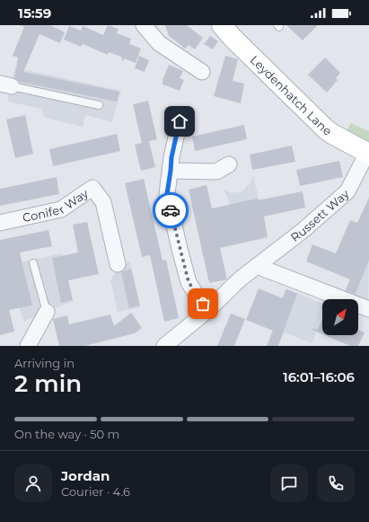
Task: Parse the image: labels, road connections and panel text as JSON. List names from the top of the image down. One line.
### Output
{"streets":{"street":["Leydenhatch Lane","Conifer Way","Russett Way"]},"crossings":[["Leydenhatch Lane","Russett Way"]],"north":"top right","page":{"status":"15:59","heading":["2 min","Arriving in","16:01–16:06"],"panel":["Jordan","Courier · 4.6"],"bar":"On the way · 50 m"}}
